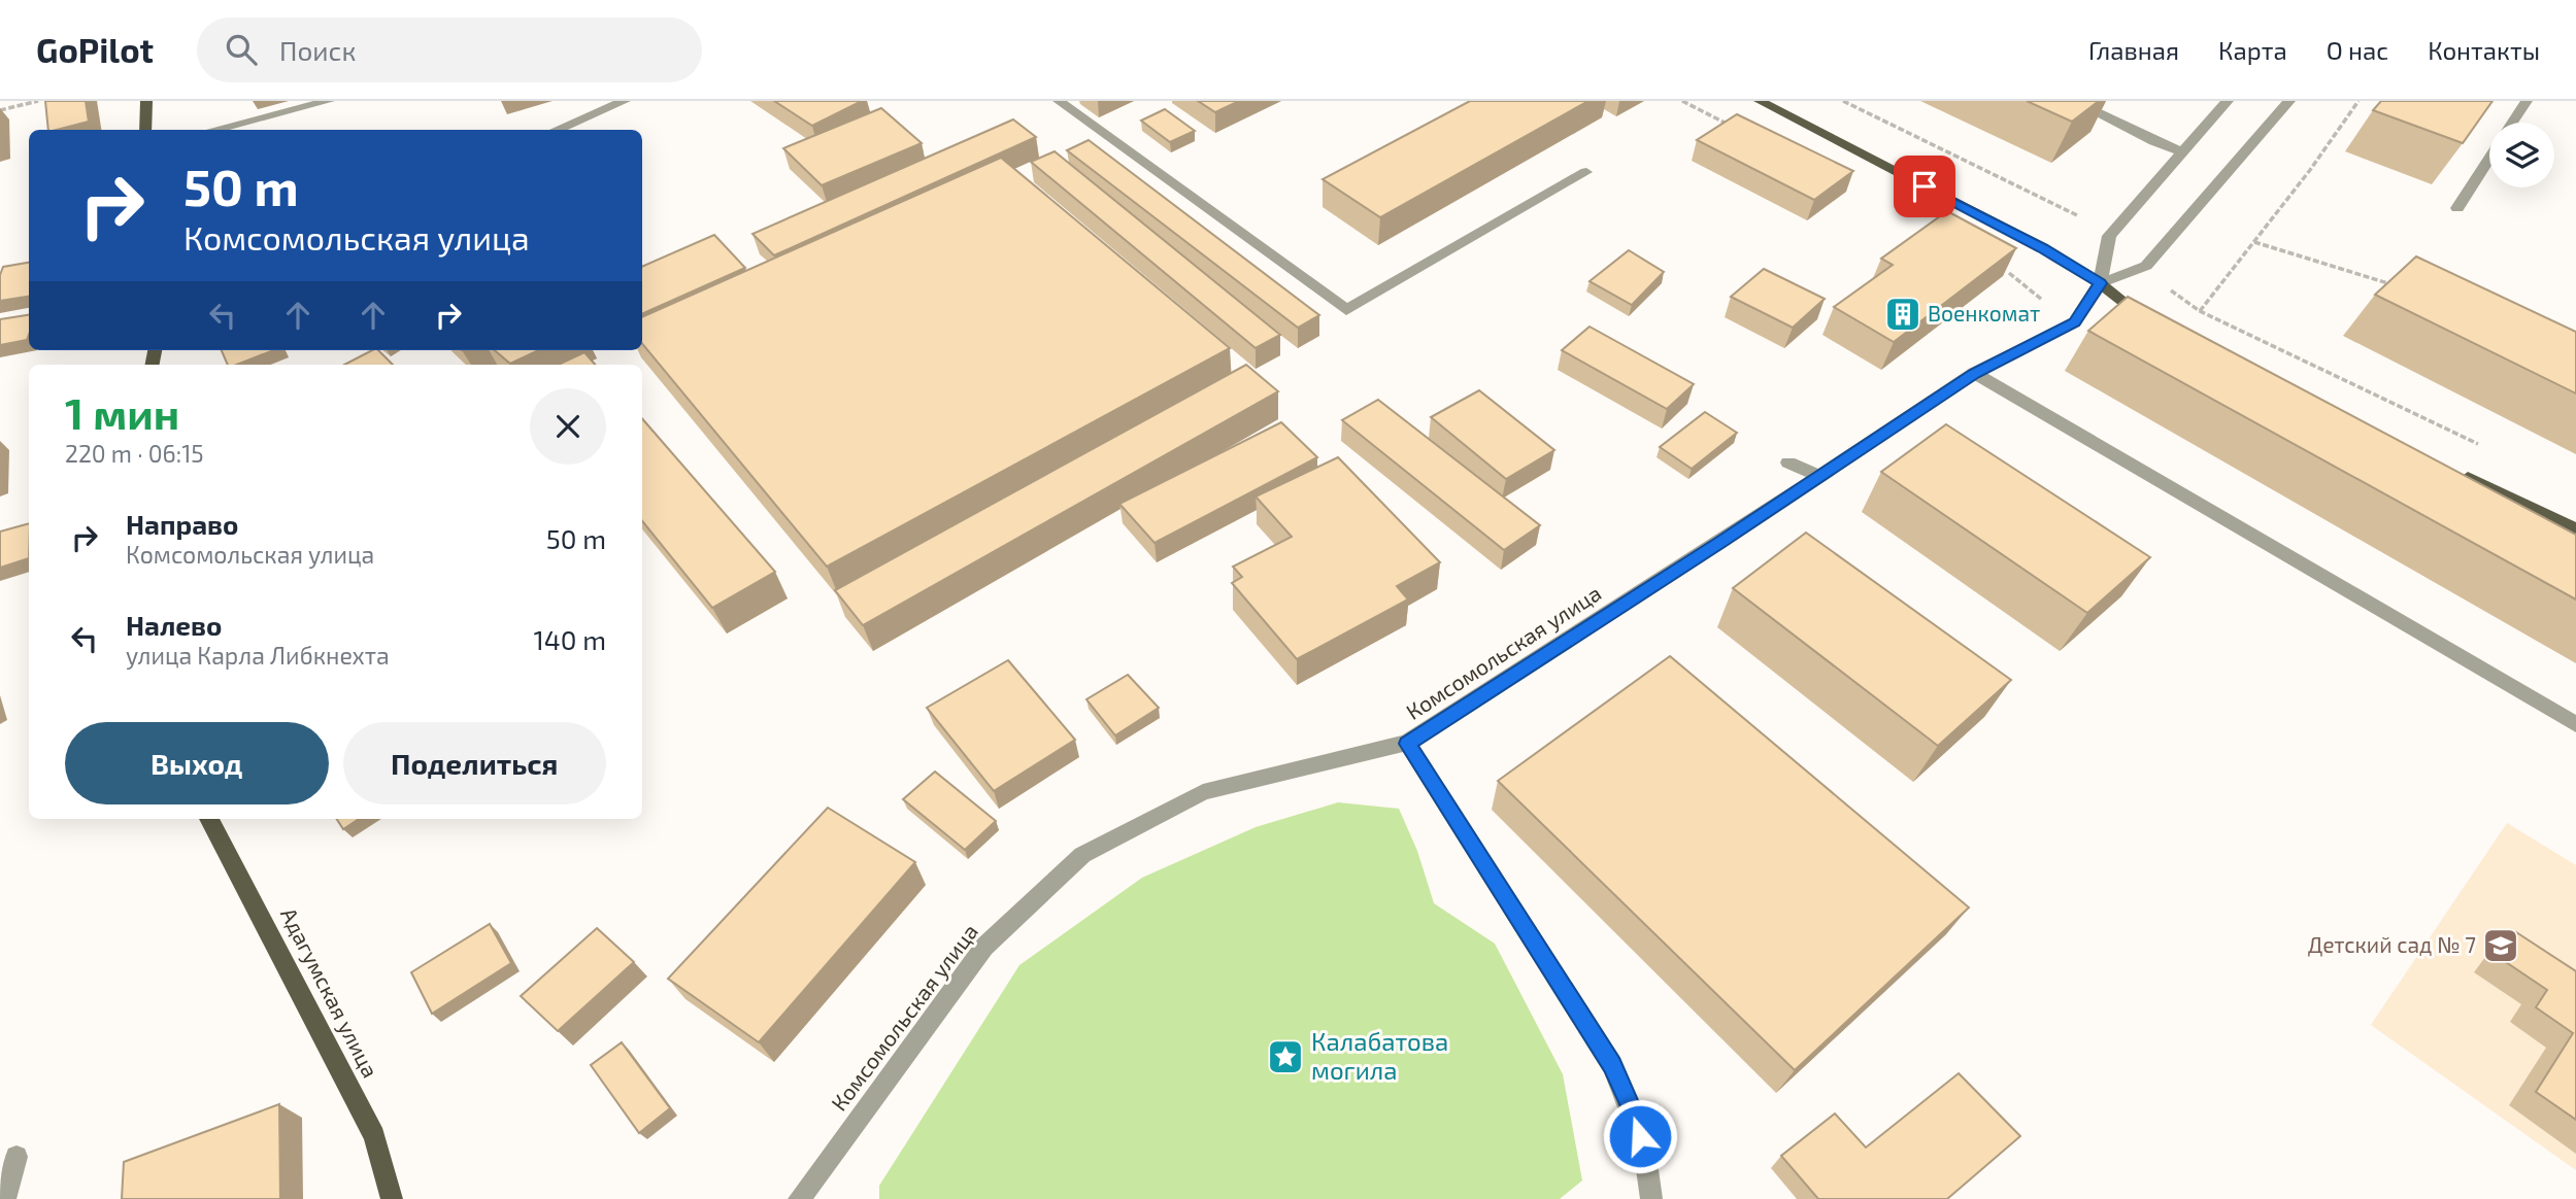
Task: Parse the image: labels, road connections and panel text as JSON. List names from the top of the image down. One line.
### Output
{"streets":{"main road":["Адагумская улица"],"street":["Комсомольская улица"]},"places":{"building":["Военкомат"],"school or university":["Детский сад № 7"],"place":["Калабатова могила"]},"page":{"header":"GoPilot","search":"Поиск","nav":["Главная","Карта","О нас","Контакты"],"turn":["50 m","Комсомольская улица"],"heading":["1 мин","220 m · 06:15"],"list":[{"name":"Направо","note":"Комсомольская улица","value":"50 m"},{"name":"Налево","note":"улица Карла Либкнехта","value":"140 m"}],"buttons":["Выход","Поделиться"]}}
